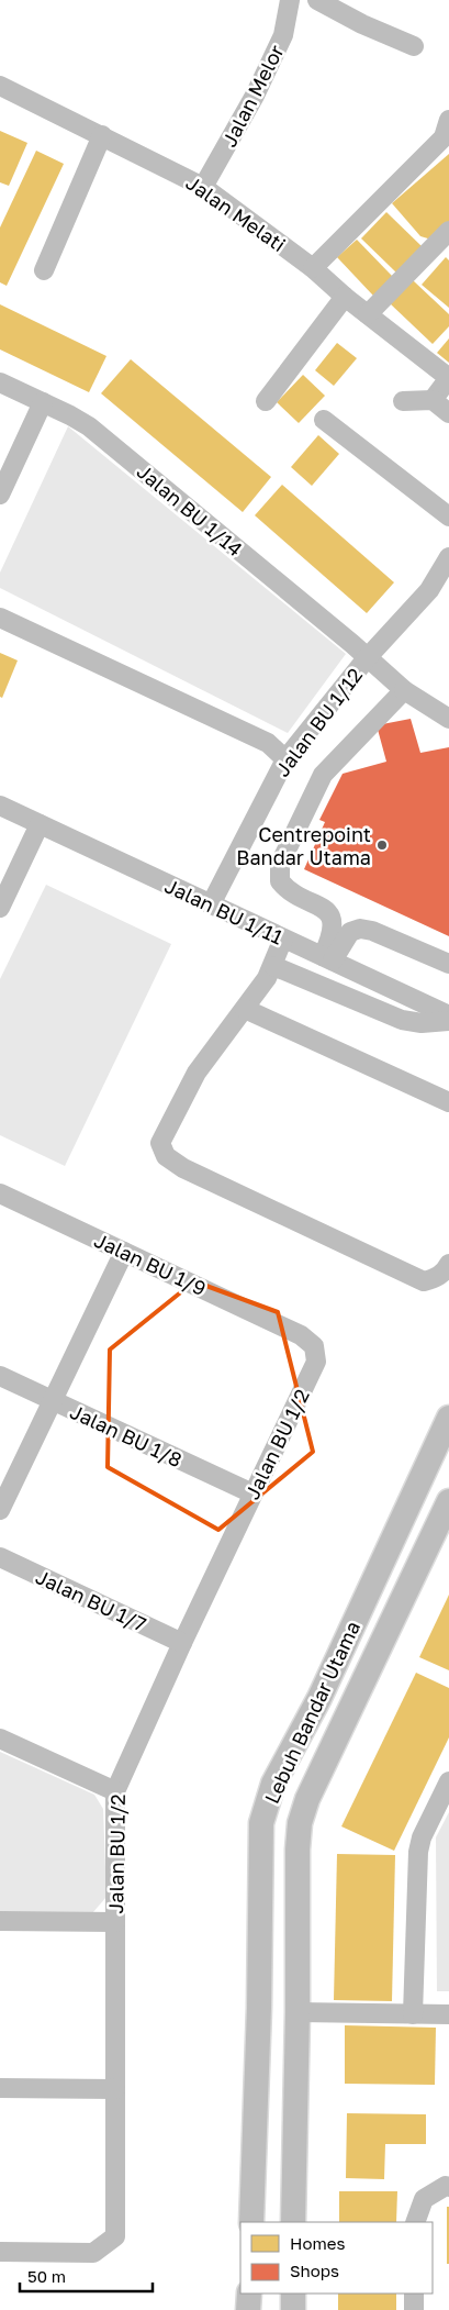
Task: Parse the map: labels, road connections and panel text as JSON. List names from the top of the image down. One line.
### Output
{"streets":{"main road":["Lebuh Bandar Utama"],"street":["Jalan Melor","Jalan Melati","Jalan BU 1/14","Jalan BU 1/12","Jalan BU 1/11","Jalan BU 1/9","Jalan BU 1/8","Jalan BU 1/2","Jalan BU 1/7"]},"crossings":[["Jalan Melor","Jalan Melati"],["Jalan BU 1/14","Jalan BU 1/12"],["Jalan BU 1/12","Jalan BU 1/11"],["Jalan BU 1/9","Jalan BU 1/2"],["Jalan BU 1/8","Jalan BU 1/2"],["Jalan BU 1/2","Jalan BU 1/7"]],"places":["Centrepoint Bandar Utama"],"legend":["Homes","Shops"],"scale_bar":"50 m"}
